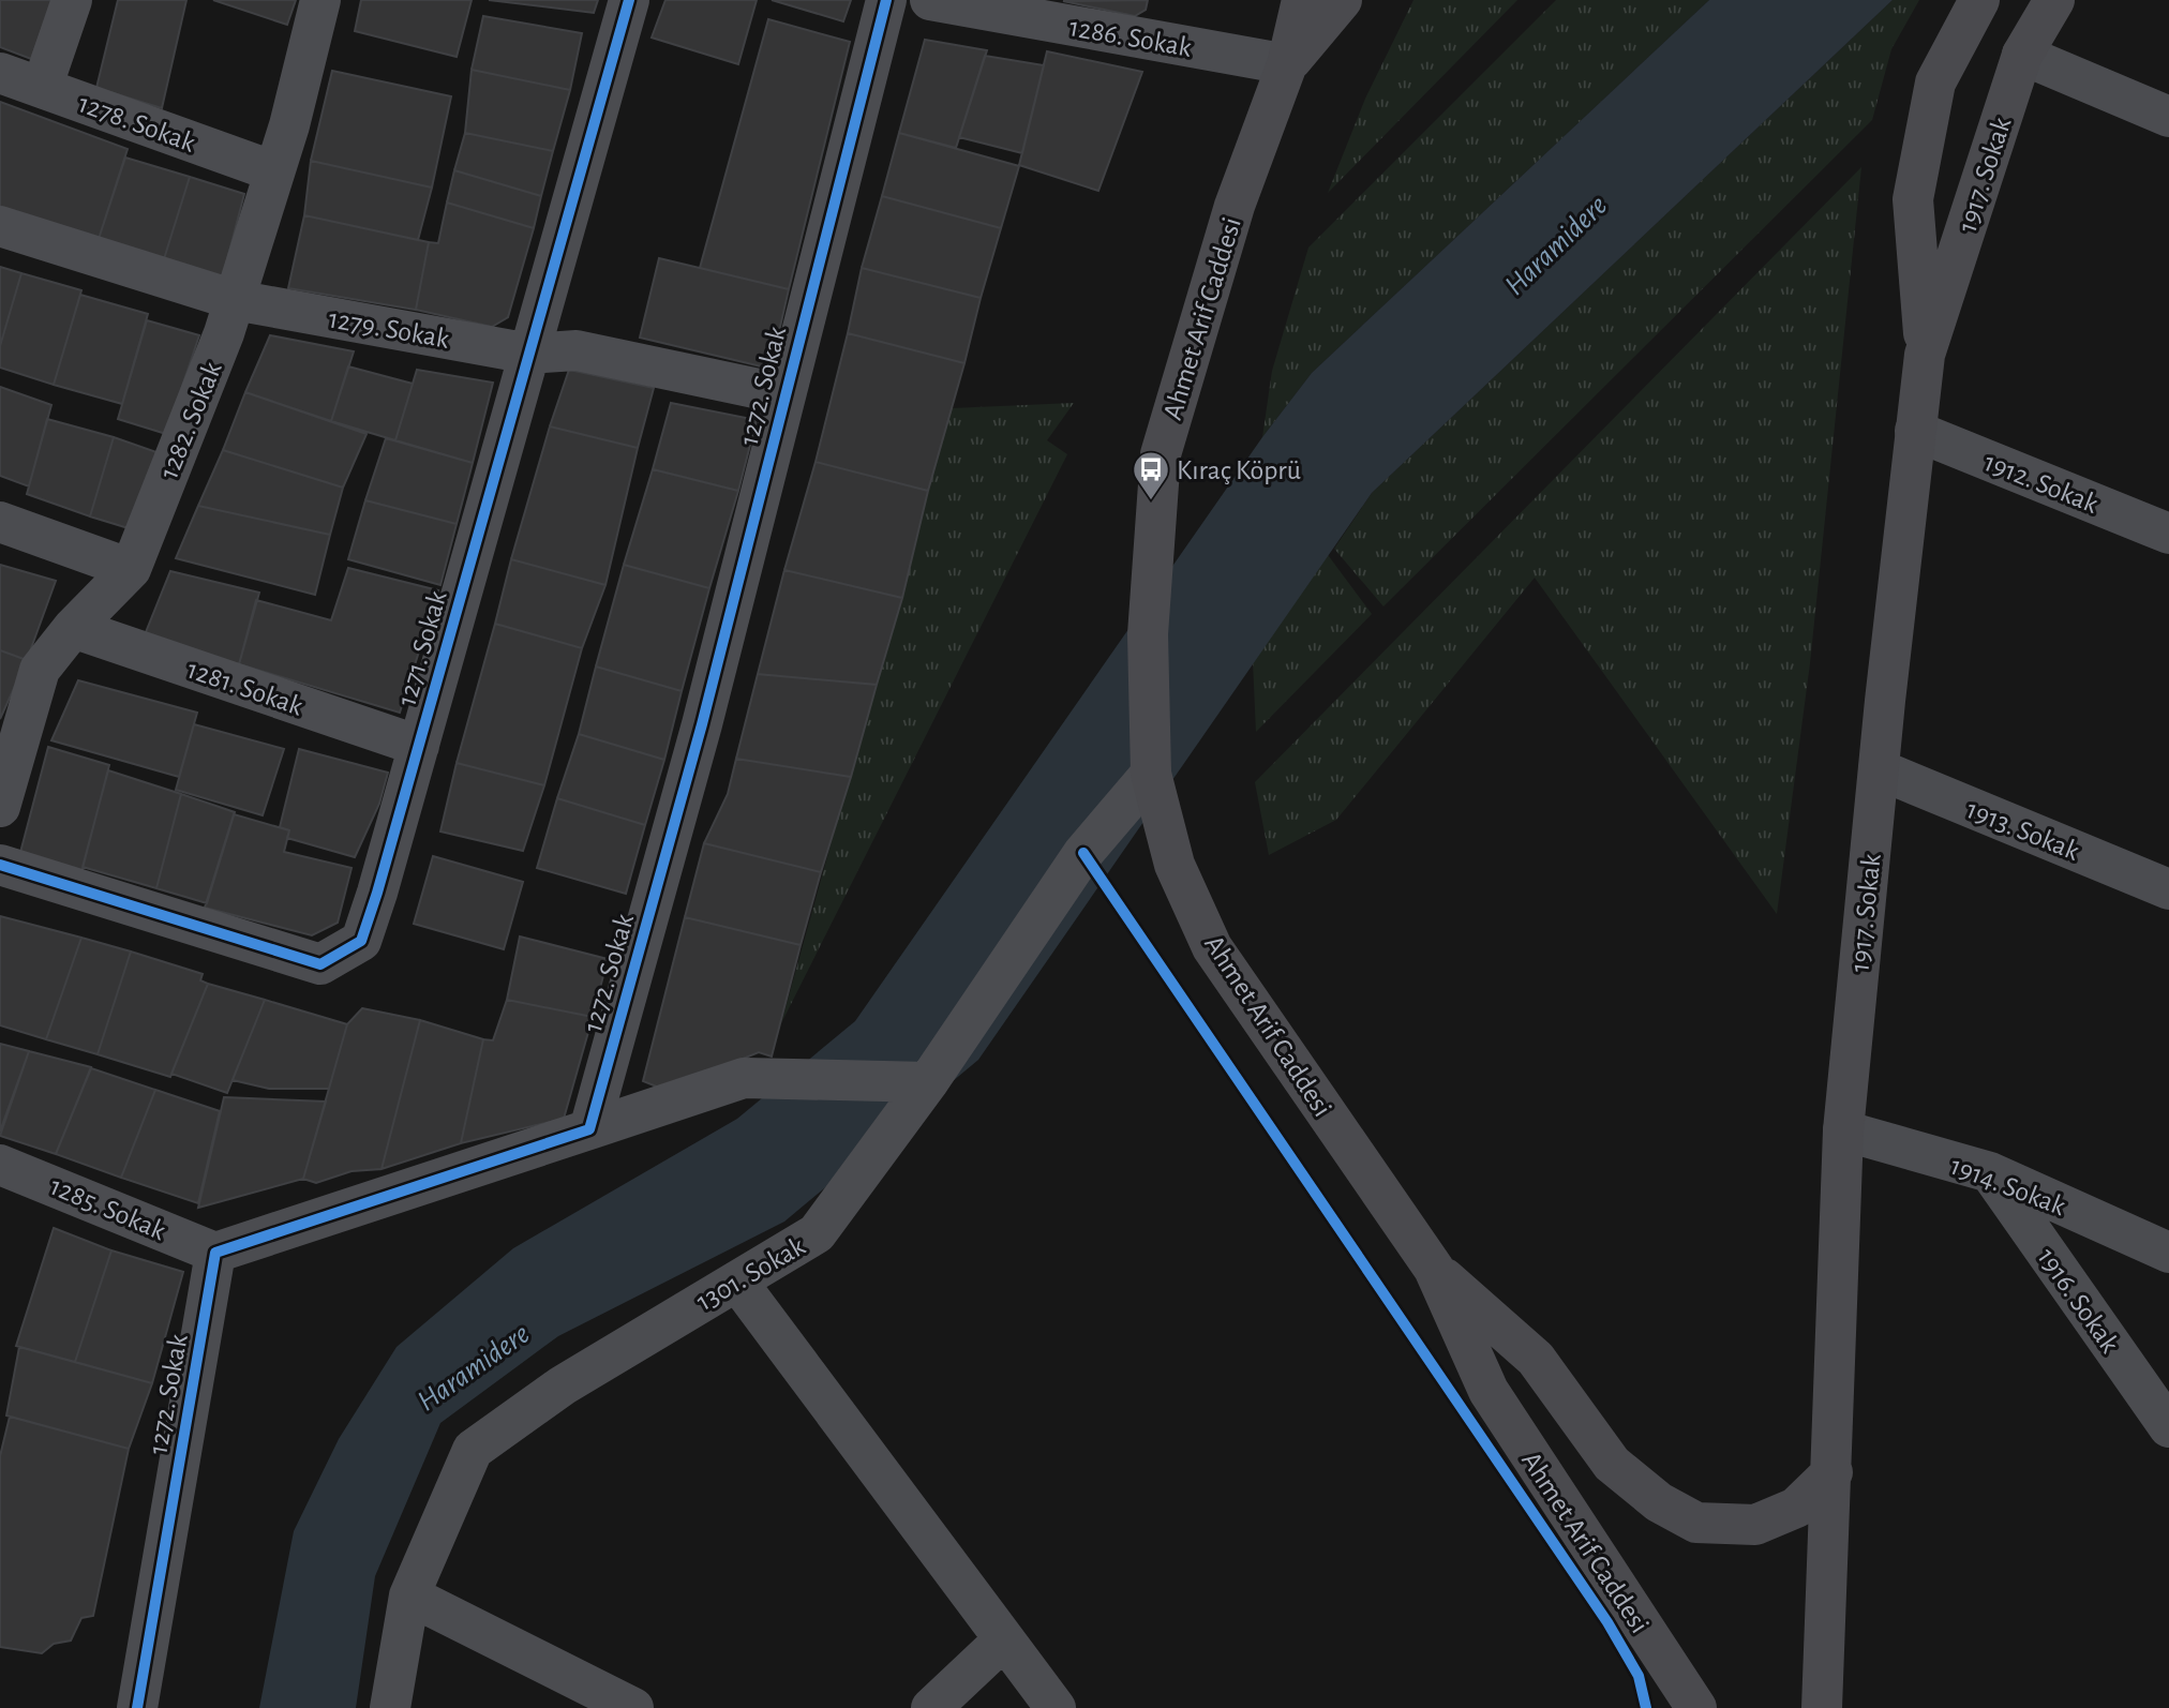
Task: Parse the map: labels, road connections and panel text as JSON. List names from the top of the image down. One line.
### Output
{"streets":{"main road":["1917. Sokak","Ahmet Arif Caddesi"],"street":["1286. Sokak","1278. Sokak","1279. Sokak","1272. Sokak","1282. Sokak","1912. Sokak","1271. Sokak","1281. Sokak","1913. Sokak","1914. Sokak","1285. Sokak","1301. Sokak","1916. Sokak"]},"crossings":[["1286. Sokak","Ahmet Arif Caddesi"],["1278. Sokak","1282. Sokak"],["1917. Sokak","1912. Sokak"],["1917. Sokak","1913. Sokak"],["1917. Sokak","1914. Sokak"],["Ahmet Arif Caddesi","1301. Sokak"],["1279. Sokak","1272. Sokak"],["1279. Sokak","1282. Sokak"],["1279. Sokak","1271. Sokak"],["1272. Sokak","1285. Sokak"],["1282. Sokak","1281. Sokak"],["1271. Sokak","1281. Sokak"],["1914. Sokak","1916. Sokak"]],"water":["Haramidere"],"places":{"bus stop":["Kıraç Köprü"]}}
